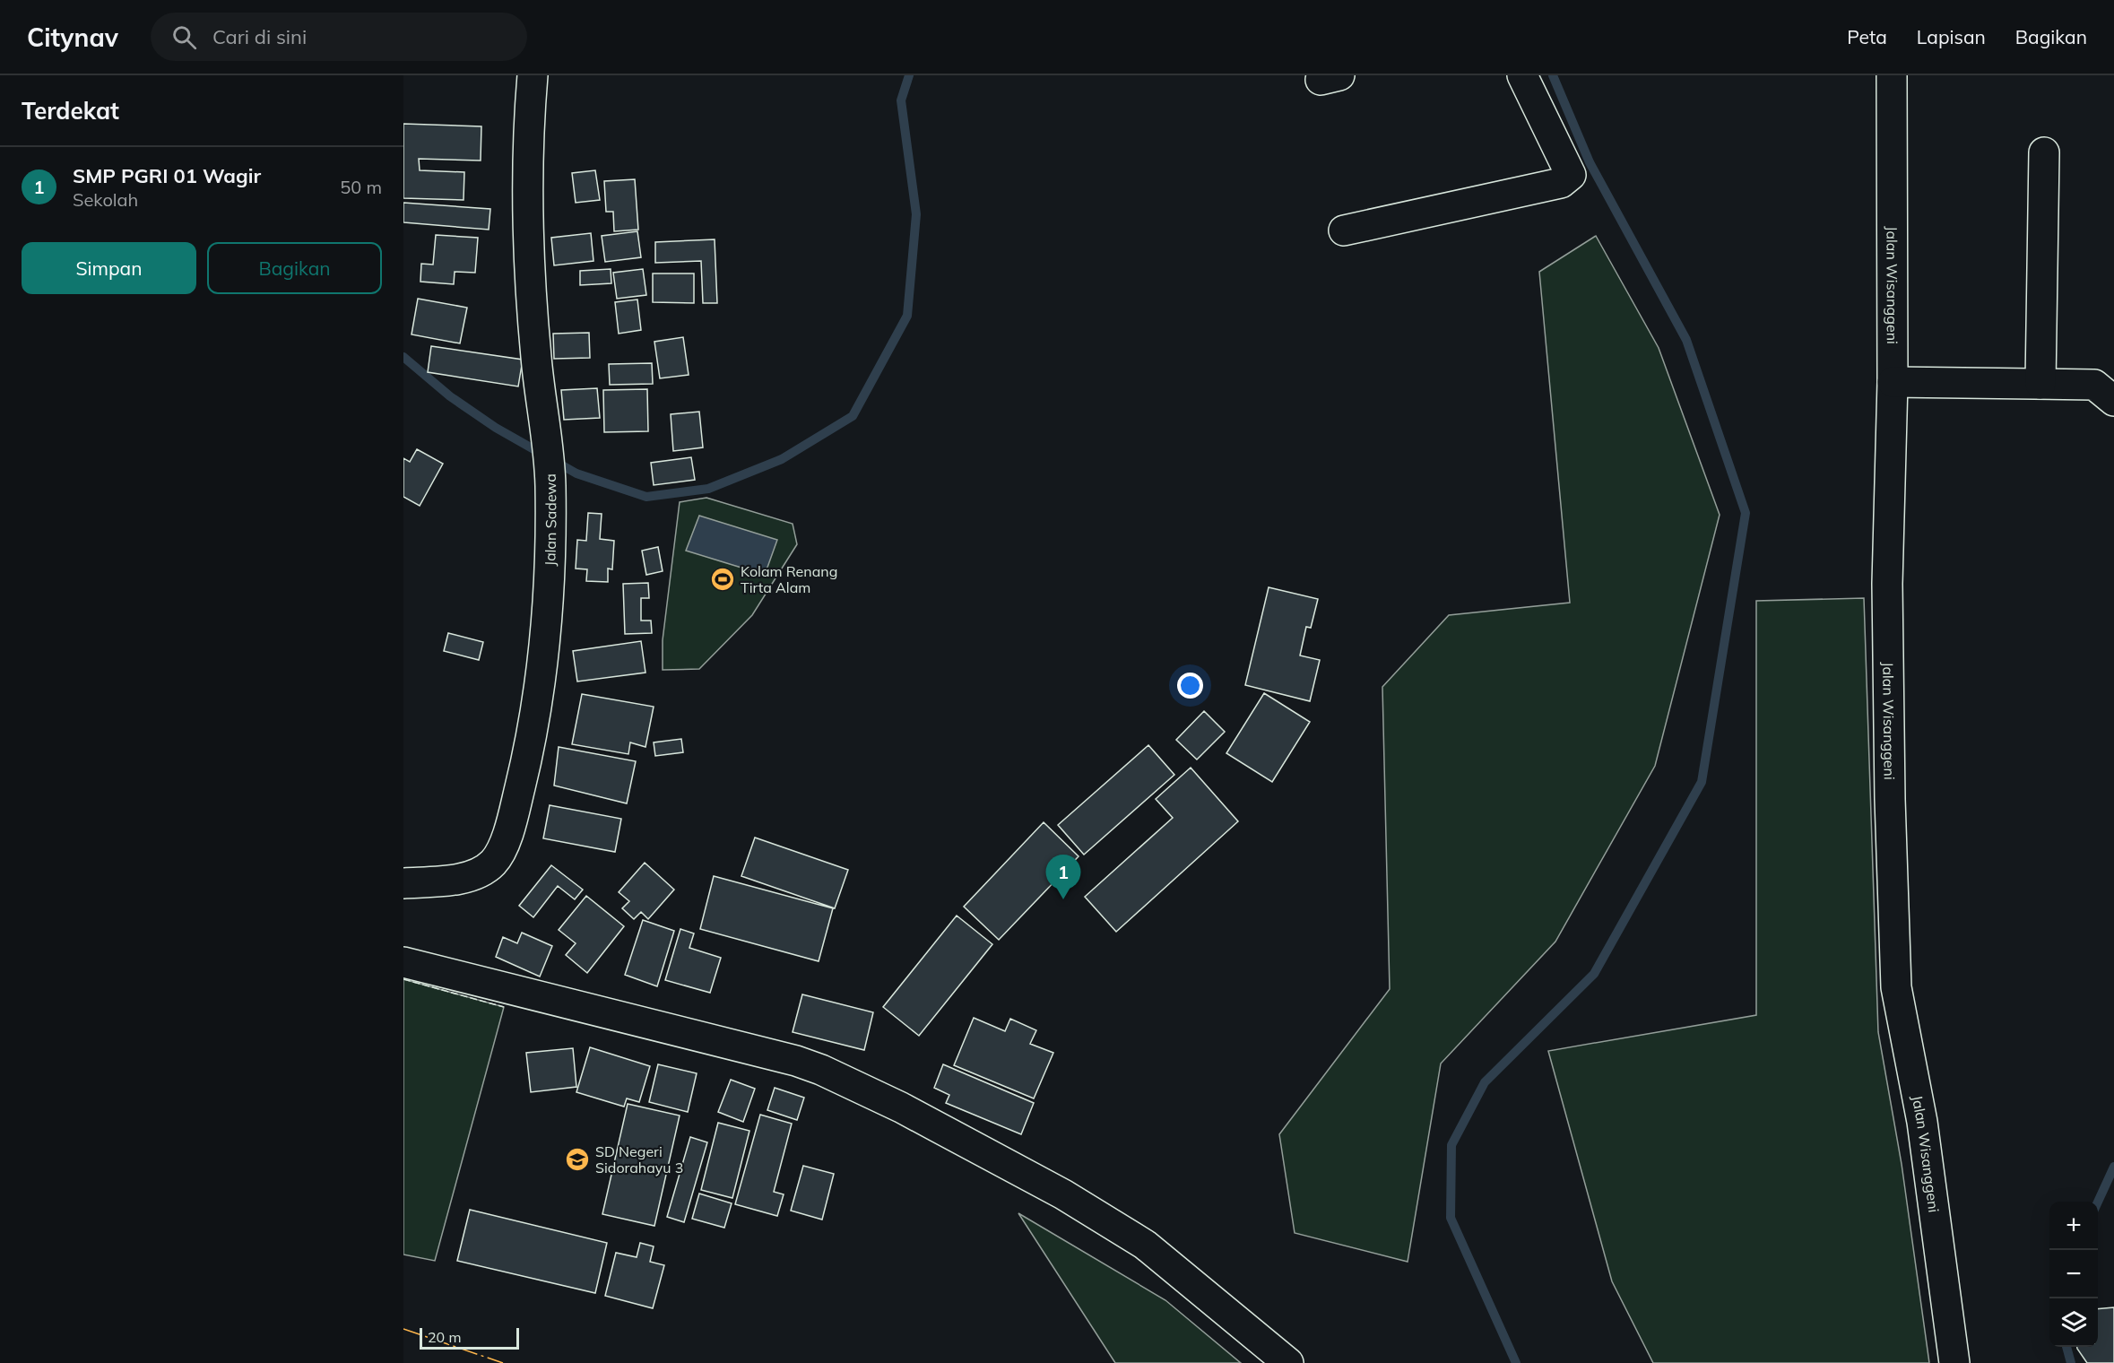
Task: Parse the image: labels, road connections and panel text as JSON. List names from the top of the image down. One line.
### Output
{"streets":{"street":["Jalan Wisanggeni","Jalan Sadewa"]},"places":{"sports":["Kolam Renang Tirta Alam"],"school or university":["SD Negeri Sidorahayu 3"]},"scale_bar":"20 m","page":{"header":"Citynav","search":"Cari di sini","nav":["Peta","Lapisan","Bagikan"],"heading":"Terdekat","list":[{"mark":"1","name":"SMP PGRI 01 Wagir","note":"Sekolah","value":"50 m"}],"buttons":["Simpan","Bagikan"],"pins":"1","map_buttons":["+","−"],"scale":"20 m"}}
